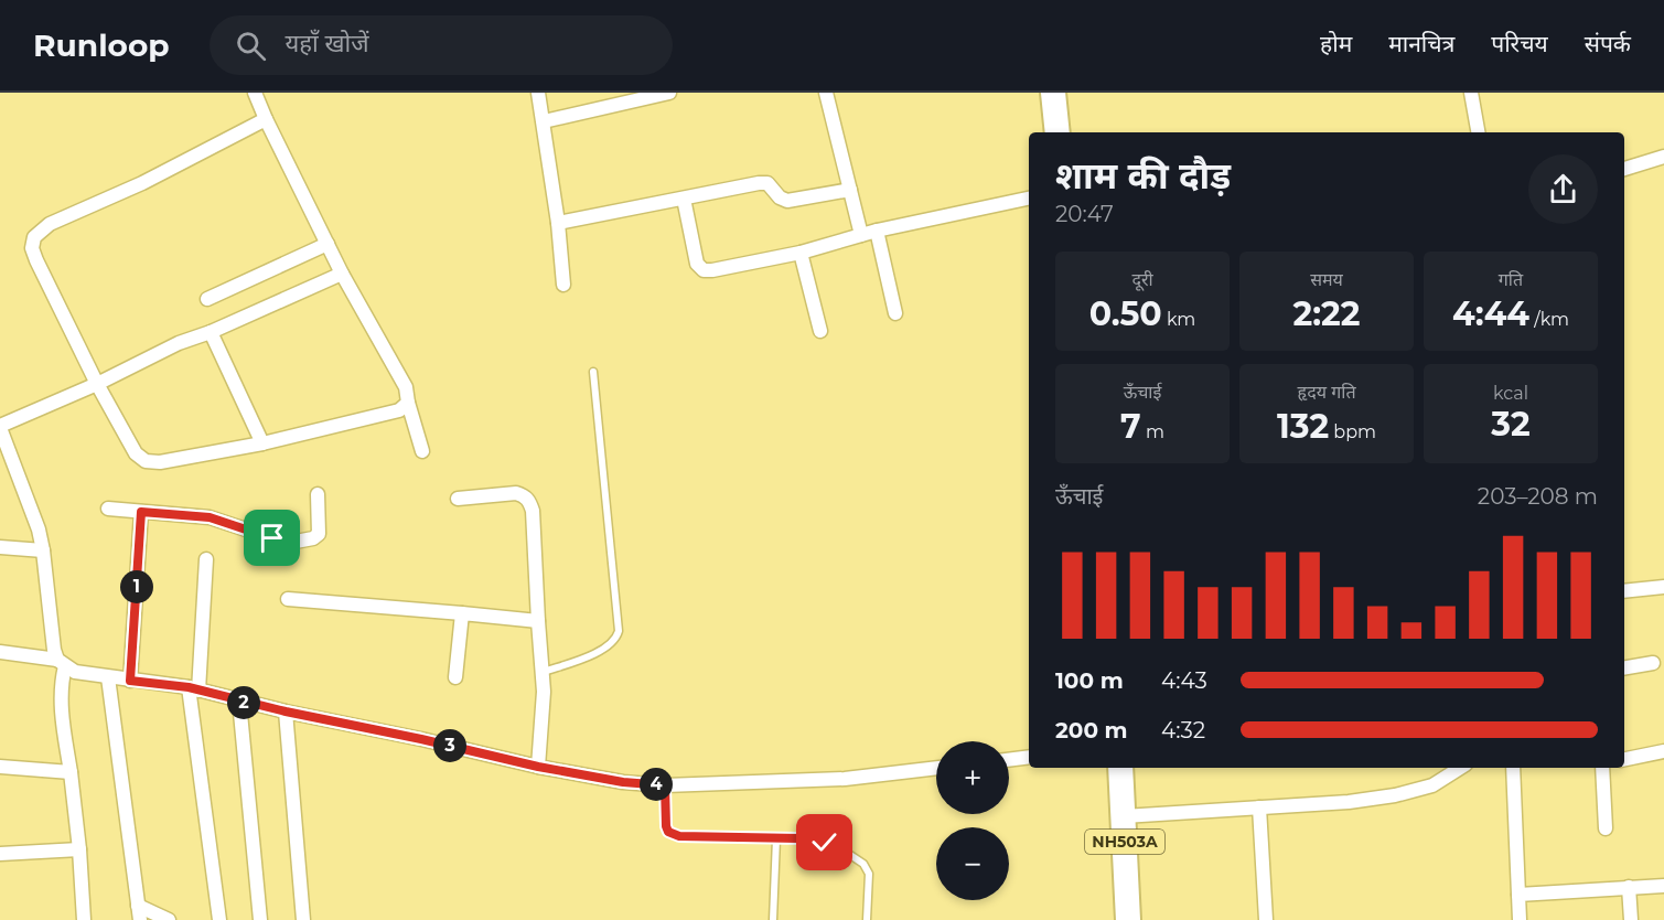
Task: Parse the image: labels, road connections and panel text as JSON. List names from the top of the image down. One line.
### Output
{"streets":{"highway":["NH503A"]},"page":{"header":"Runloop","search":"यहाँ खोजें","nav":["होम","मानचित्र","परिचय","संपर्क"],"heading":["शाम की दौड़","20:47"],"stats":[["दूरी","0.50 km"],["समय","2:22"],["गति","4:44 /km"],["ऊँचाई","7 m"],["हृदय गति","132 bpm"],["kcal","32"]],"chart":["ऊँचाई","203–208 m"],"pins":["1","2","3","4"],"list":[{"name":"100 m","note":"4:43"},{"name":"200 m","note":"4:32"}],"map_buttons":["+","−"]}}
